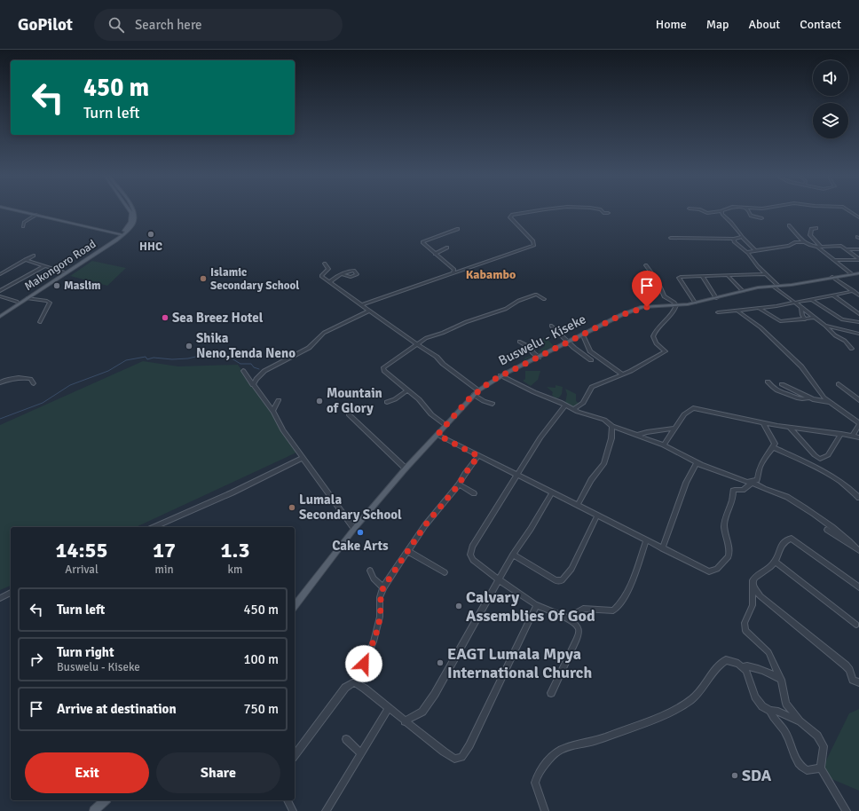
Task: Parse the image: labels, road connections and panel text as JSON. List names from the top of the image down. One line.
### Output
{"streets":{"main road":["Makongoro Road","Buswelu - Kiseke"]},"districts":["Kabambo"],"places":["HHC","Islamic Secondary School","Maslim","Sea Breez Hotel","Shika Neno,Tenda Neno","Mountain of Glory","Lumala Secondary School","Cake Arts","Calvary Assemblies Of God","EAGT Lumala Mpya International Church","SDA"],"page":{"header":"GoPilot","search":"Search here","nav":["Home","Map","About","Contact"],"turn":["450 m","Turn left"],"eta":["14:55","Arrival","17","min","1.3","km"],"list":[{"name":"Turn left","value":"450 m"},{"name":"Turn right","note":"Buswelu - Kiseke","value":"100 m"},{"name":"Arrive at destination","value":"750 m"}],"buttons":["Exit","Share"]}}
